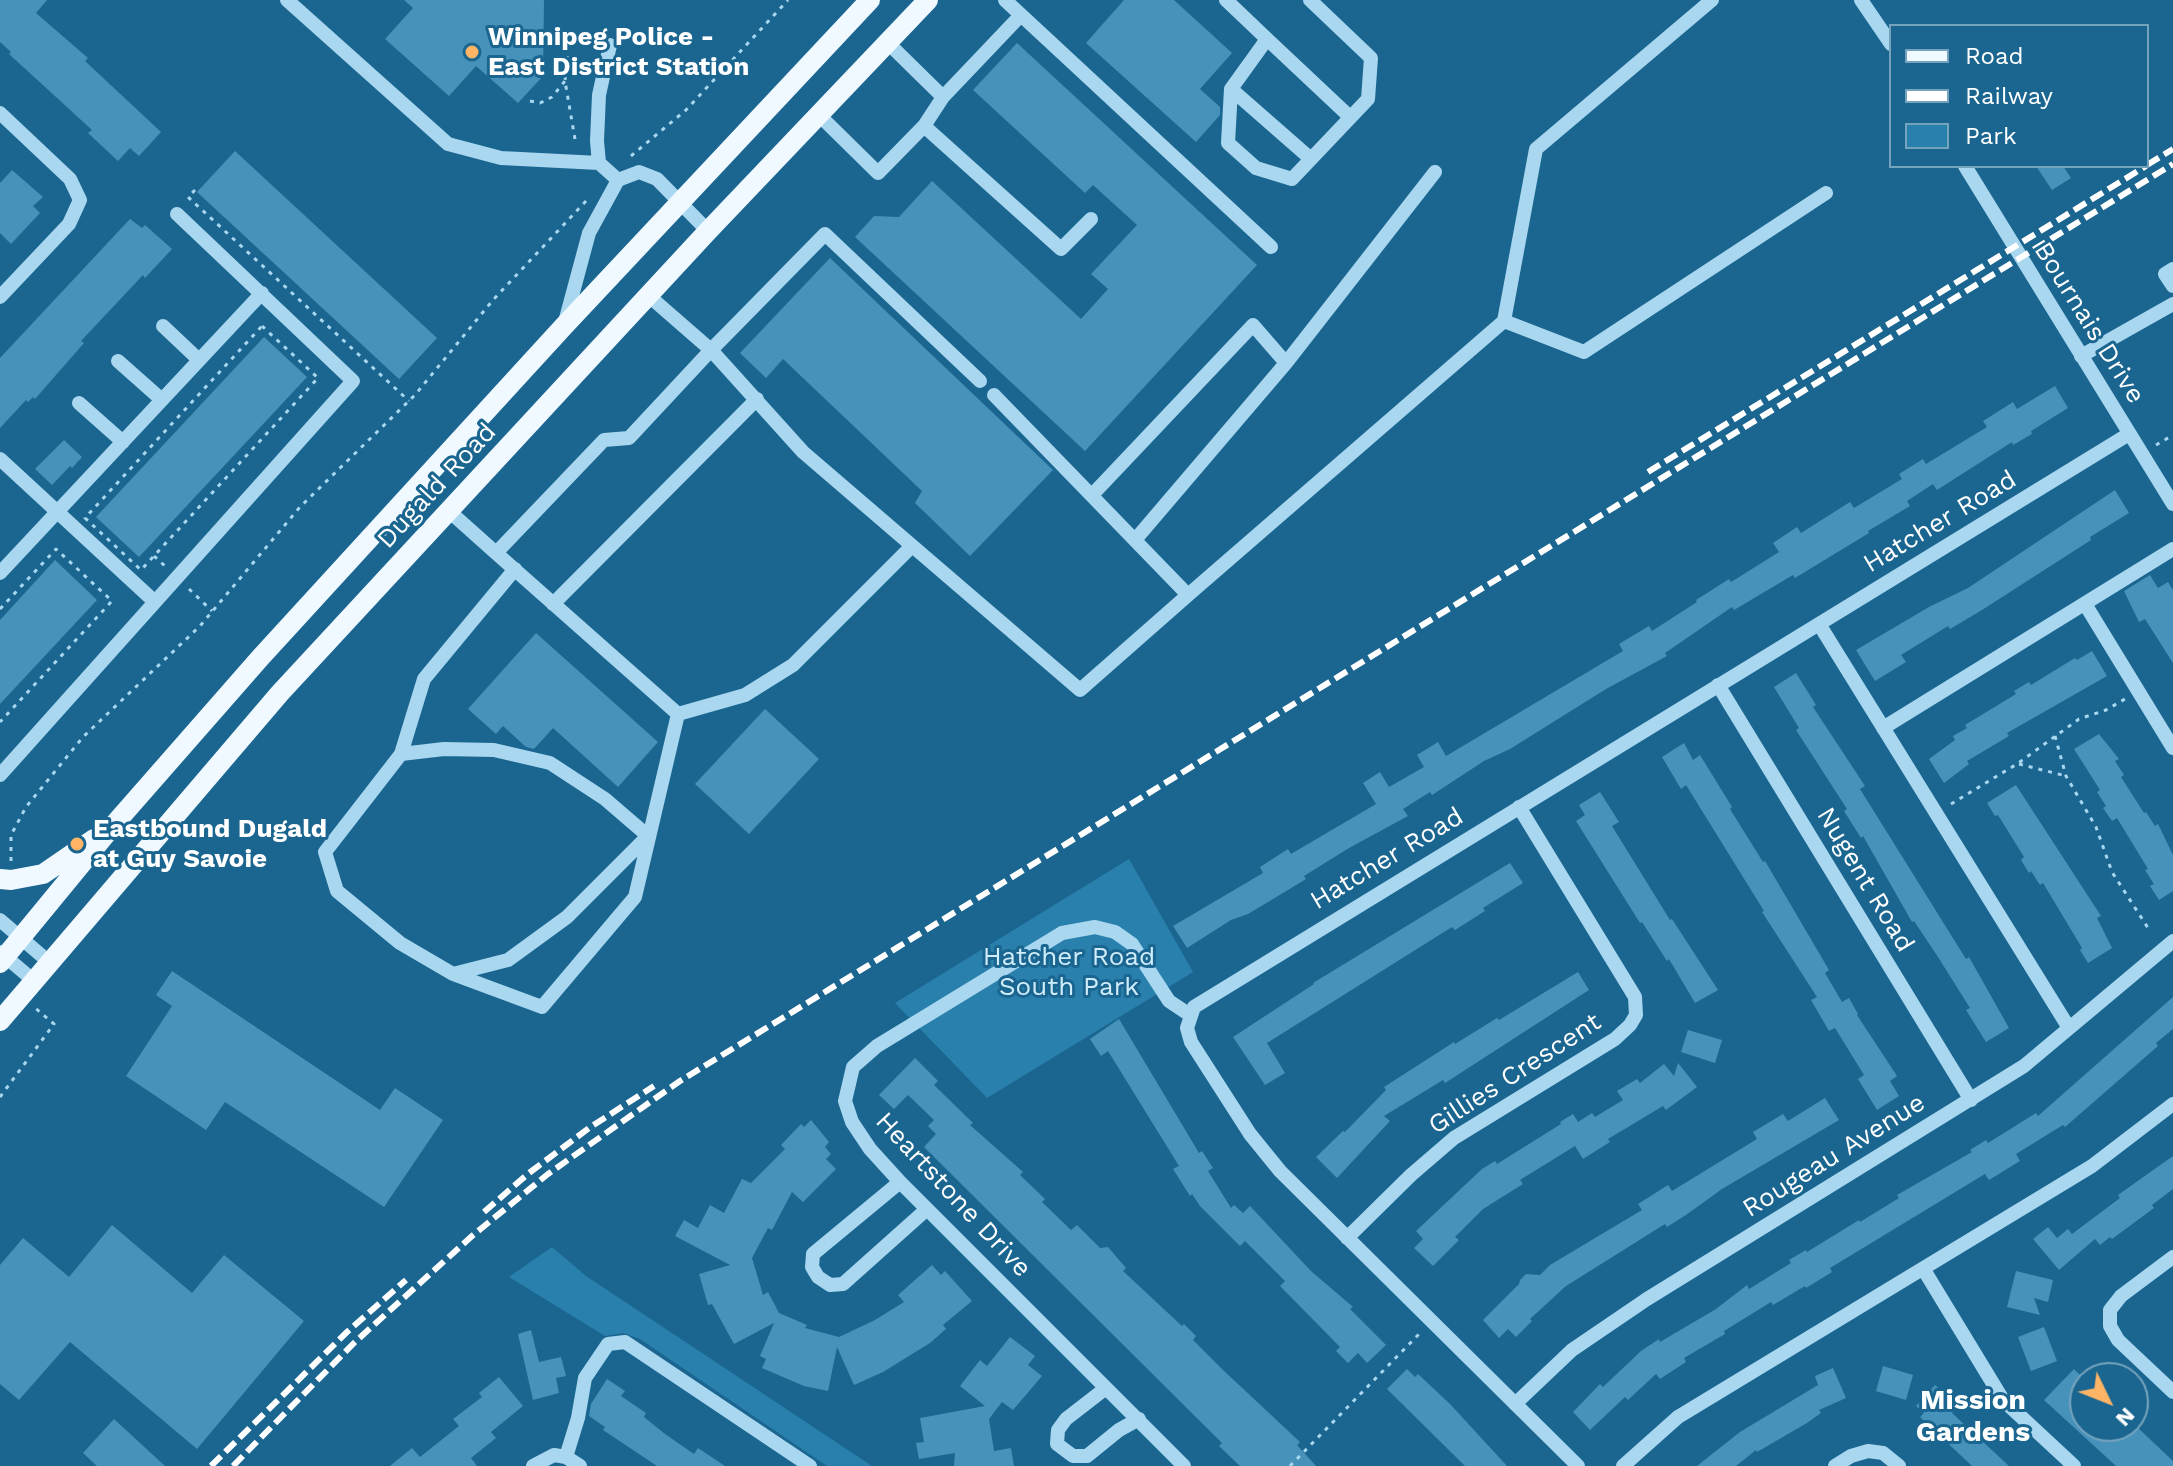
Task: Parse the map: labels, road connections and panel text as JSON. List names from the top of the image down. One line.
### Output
{"streets":{"main road":["Dugald Road"],"street":["Bournais Drive","Hatcher Road","Nugent Road","Gillies Crescent","Rougeau Avenue","Heartstone Drive"]},"crossings":[["Bournais Drive","Hatcher Road"],["Hatcher Road","Nugent Road"],["Hatcher Road","Gillies Crescent"],["Hatcher Road","Heartstone Drive"],["Nugent Road","Rougeau Avenue"]],"districts":["Mission Gardens"],"parks":["Hatcher Road South Park"],"places":["Winnipeg Police - East District Station","Eastbound Dugald at Guy Savoie"],"legend":["Road","Railway","Park"],"north":"bottom right"}
